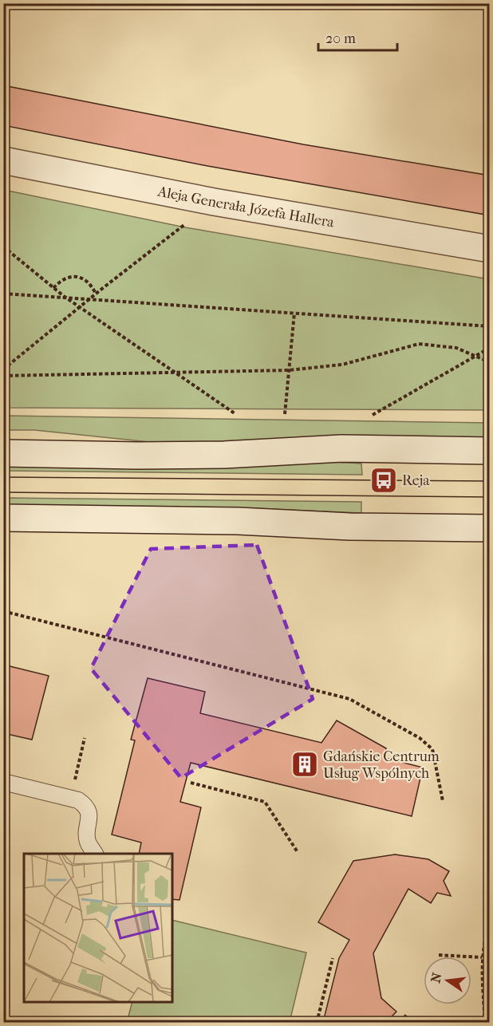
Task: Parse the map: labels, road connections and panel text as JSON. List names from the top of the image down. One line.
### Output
{"streets":{"main road":["Aleja Generała Józefa Hallera"]},"places":{"bus stop":["Reja"],"building":["Gdańskie Centrum Usług Wspólnych"]},"scale_bar":"20 m","north":"left"}
